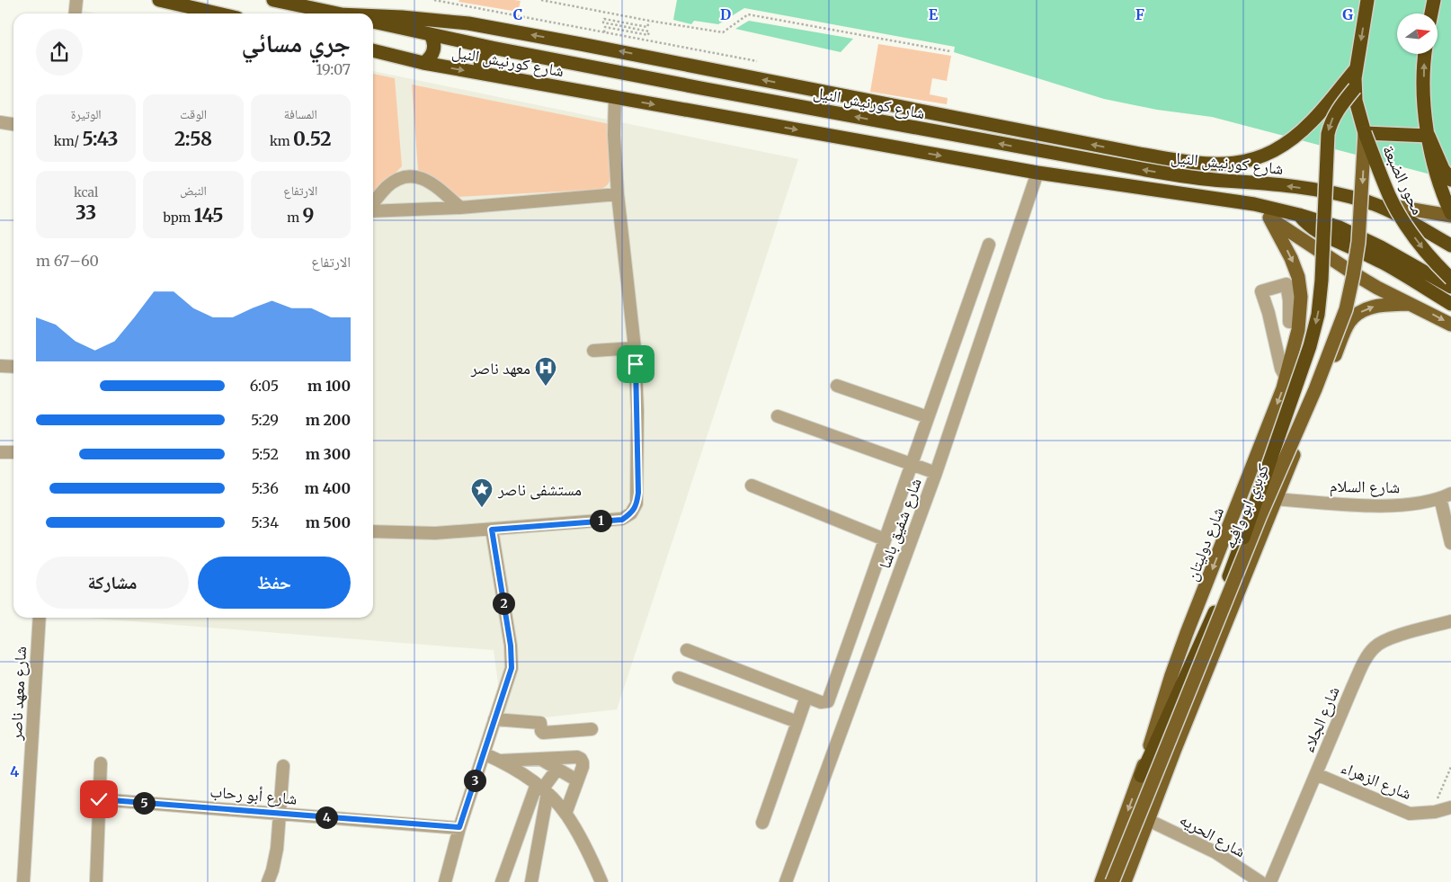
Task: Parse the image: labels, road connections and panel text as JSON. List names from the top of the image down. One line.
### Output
{"streets":{"highway":["شارع كورنيش النيل","محور الضبعة"],"main road":["كوبري ابو وافيه","شارع دوليتان"],"street":["شارع السلام","شارع شفيق باشا","شارع معهد ناصر","شارع الجلاء","شارع الزهراء","شارع أبو رحاب","شارع الحريه"]},"crossings":[["شارع كورنيش النيل","محور الضبعة"],["شارع كورنيش النيل","شارع شفيق باشا"],["محور الضبعة","كوبري ابو وافيه"],["شارع الجلاء","شارع الزهراء"]],"places":{"hospital":["معهد ناصر"],"place":["مستشفى ناصر"]},"north":"right","page":{"heading":["جري مسائي","19:07"],"stats":[["المسافة","0.52 km"],["الوقت","2:58"],["الوتيرة","5:43 /km"],["الارتفاع","9 m"],["النبض","145 bpm"],["kcal","33"]],"chart":["الارتفاع","60–67 m"],"list":[{"name":"100 m","note":"6:05"},{"name":"200 m","note":"5:29"},{"name":"300 m","note":"5:52"},{"name":"400 m","note":"5:36"},{"name":"500 m","note":"5:34"}],"pins":["1","2","3","5","4"],"buttons":["حفظ","مشاركة"]},"grid":{"columns":["C","D","E","F","G"],"rows":["4"]}}
